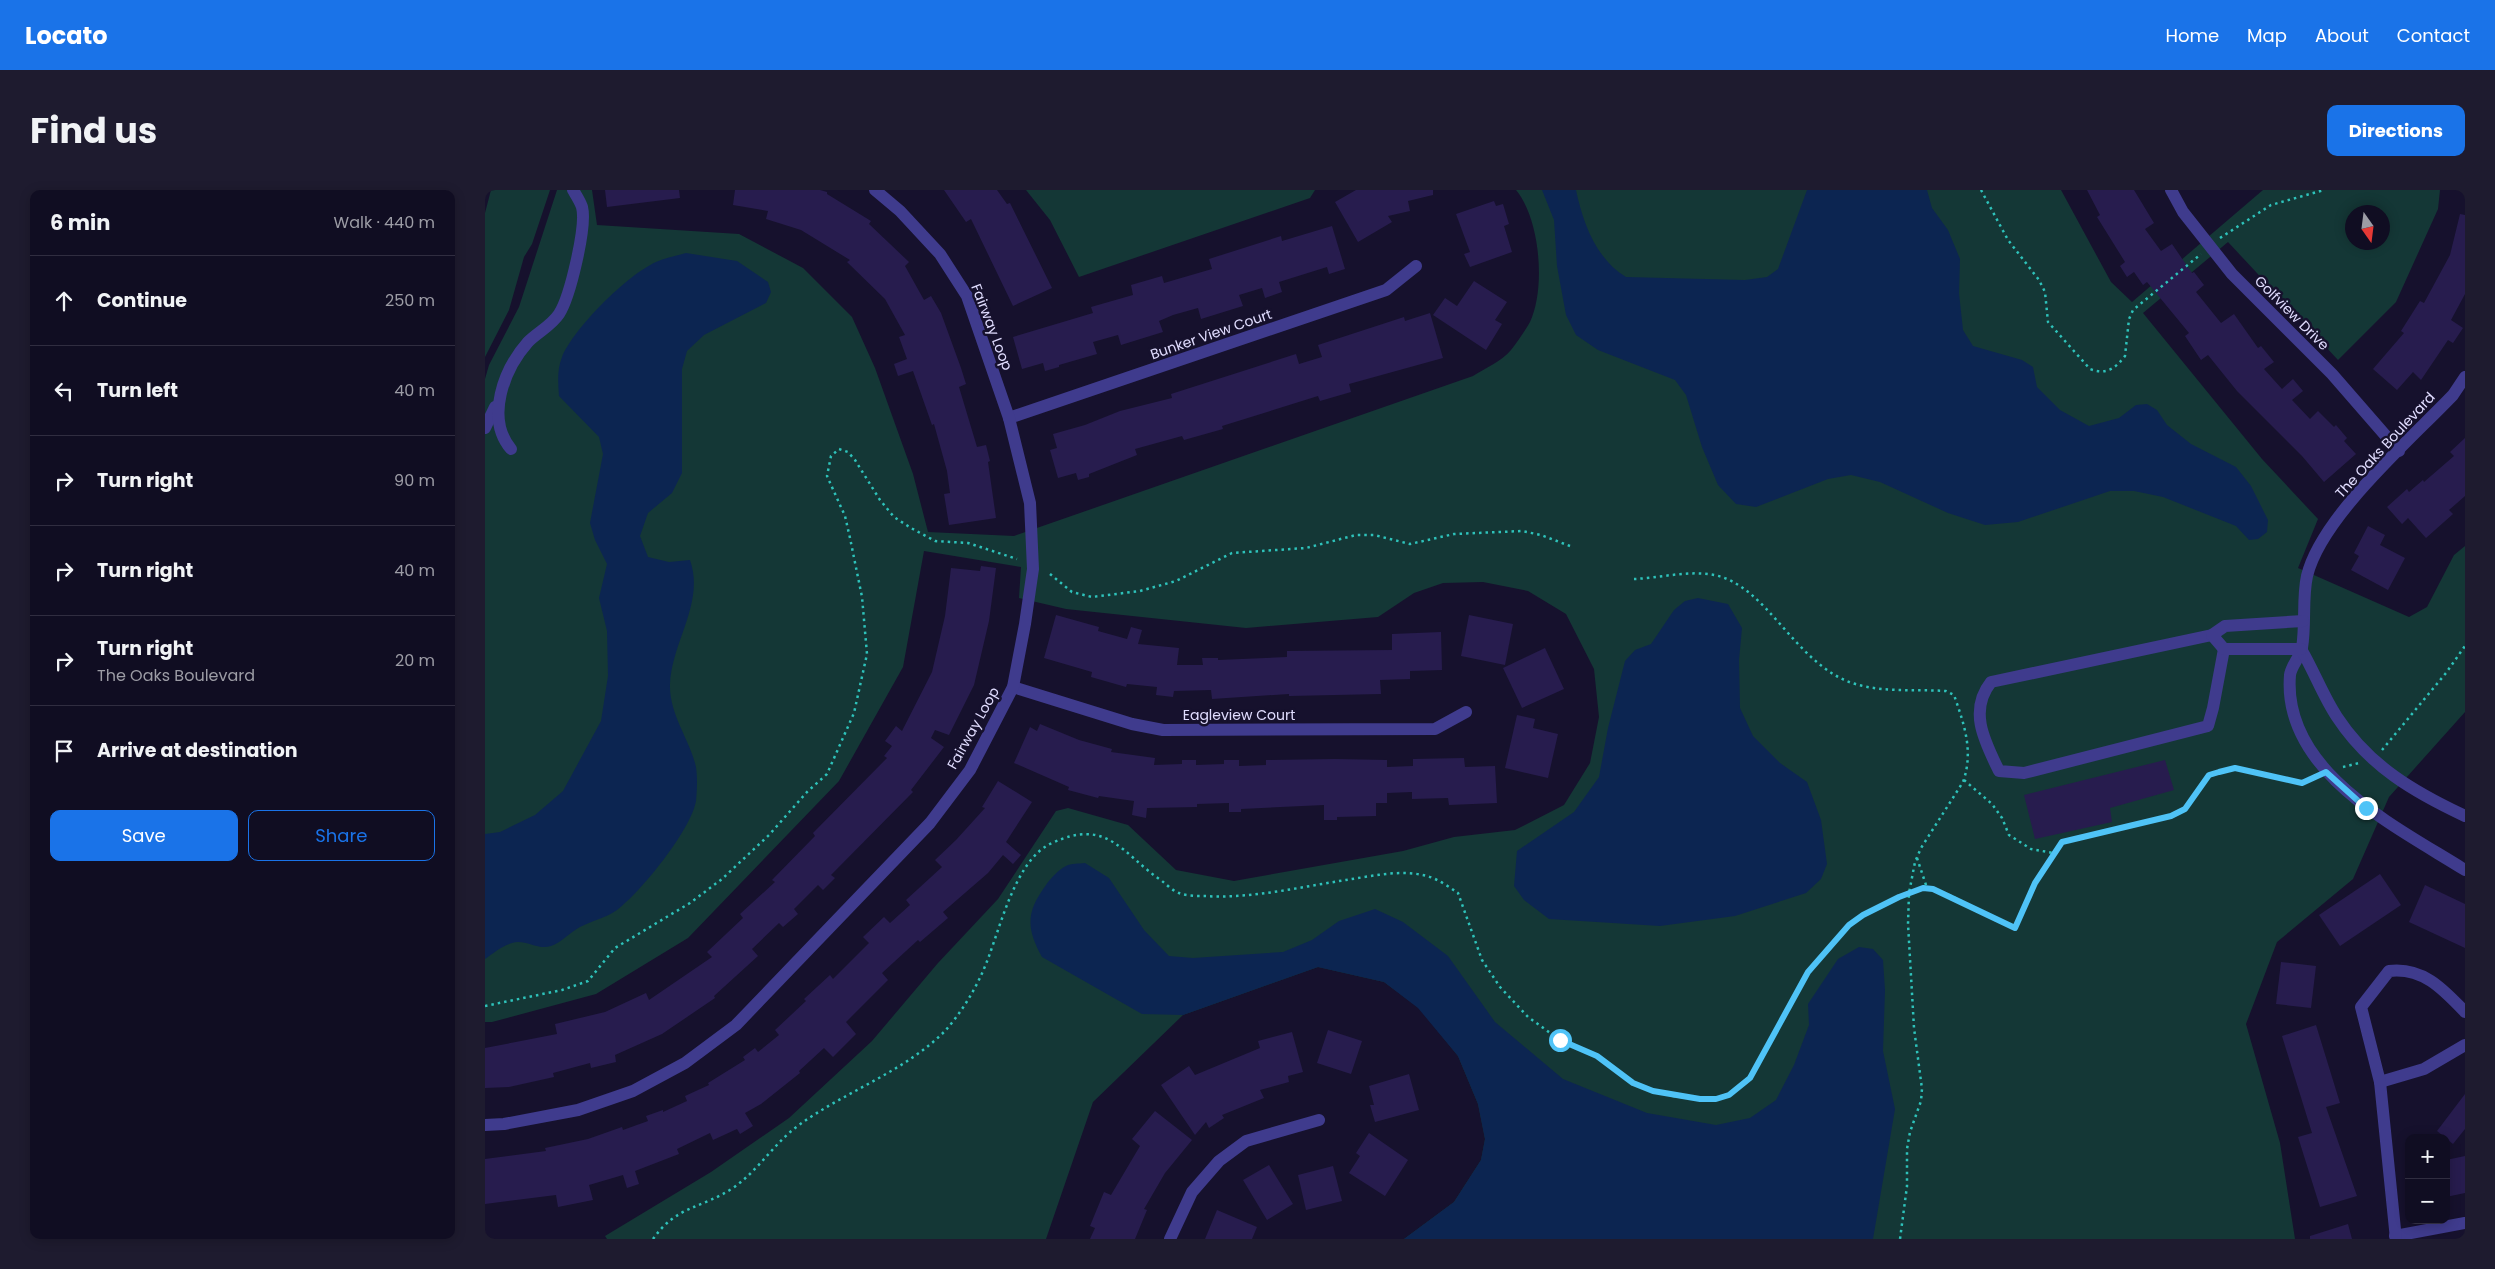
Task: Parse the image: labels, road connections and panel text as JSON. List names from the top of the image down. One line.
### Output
{"streets":{"street":["Golfview Drive","Fairway Loop","Bunker View Court","The Oaks Boulevard","Eagleview Court"]},"crossings":[["Golfview Drive","The Oaks Boulevard"],["Fairway Loop","Bunker View Court"],["Fairway Loop","Eagleview Court"]],"north":"bottom","page":{"header":"Locato","nav":["Home","Map","About","Contact"],"title":"Find us","buttons":["Directions",["Save","Share"]],"heading":["6 min","Walk · 440 m"],"list":[["Continue","250 m"],["Turn left","40 m"],["Turn right","90 m"],["Turn right","40 m"],["Turn right","The Oaks Boulevard","20 m"],"Arrive at destination"],"map_buttons":["+","−"]}}
